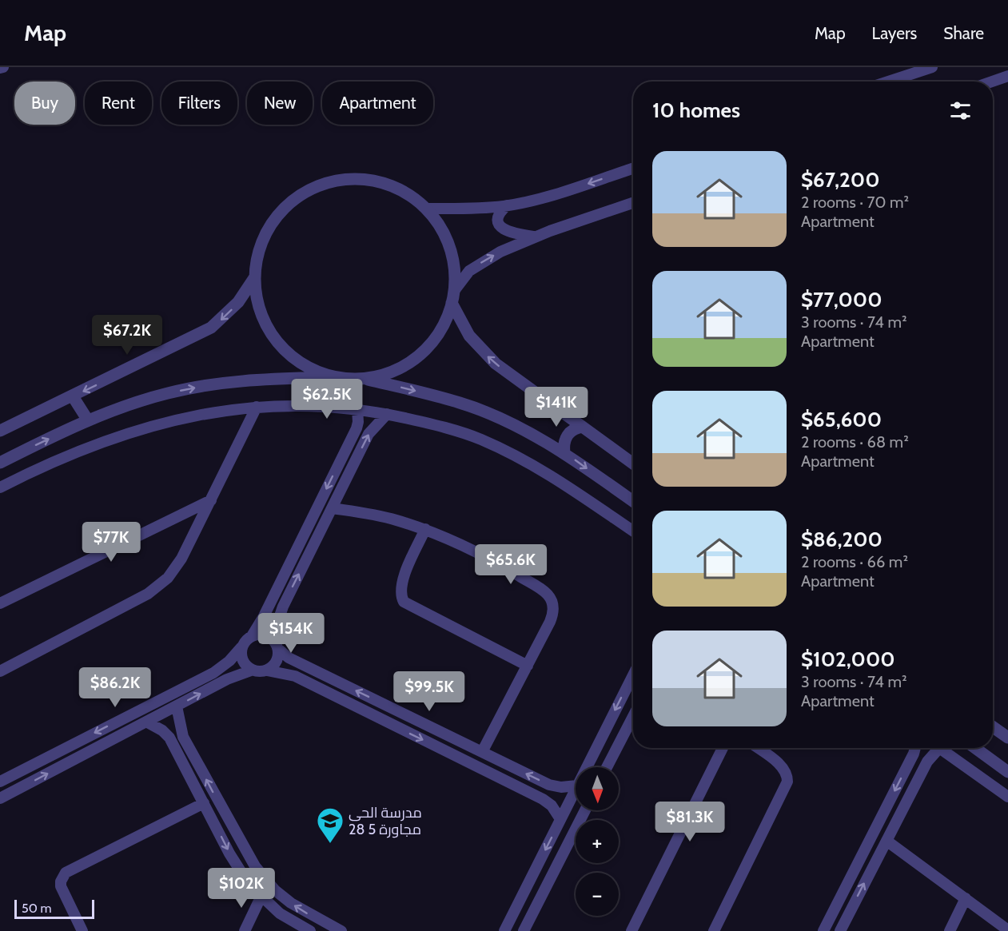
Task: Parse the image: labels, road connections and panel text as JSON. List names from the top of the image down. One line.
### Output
{"places":{"school or university":["مدرسة الحى 28 مجاورة 5"]},"scale_bar":"50 m","north":"bottom","page":{"header":"Map","nav":["Map","Layers","Share"],"chip":["Buy","Rent","Filters","New","Apartment"],"heading":"10 homes","list":[{"name":"$67,200","note":"2 rooms · 70 m² · Apartment"},{"name":"$77,000","note":"3 rooms · 74 m² · Apartment"},{"name":"$65,600","note":"2 rooms · 68 m² · Apartment"},{"name":"$86,200","note":"2 rooms · 66 m² · Apartment"},{"name":"$102,000","note":"3 rooms · 74 m² · Apartment"}],"price":["$67.2K","$62.5K","$141K","$77K","$65.6K","$154K","$86.2K","$99.5K","$81.3K","$102K"],"map_buttons":["+","−"],"scale":"50 m"}}
